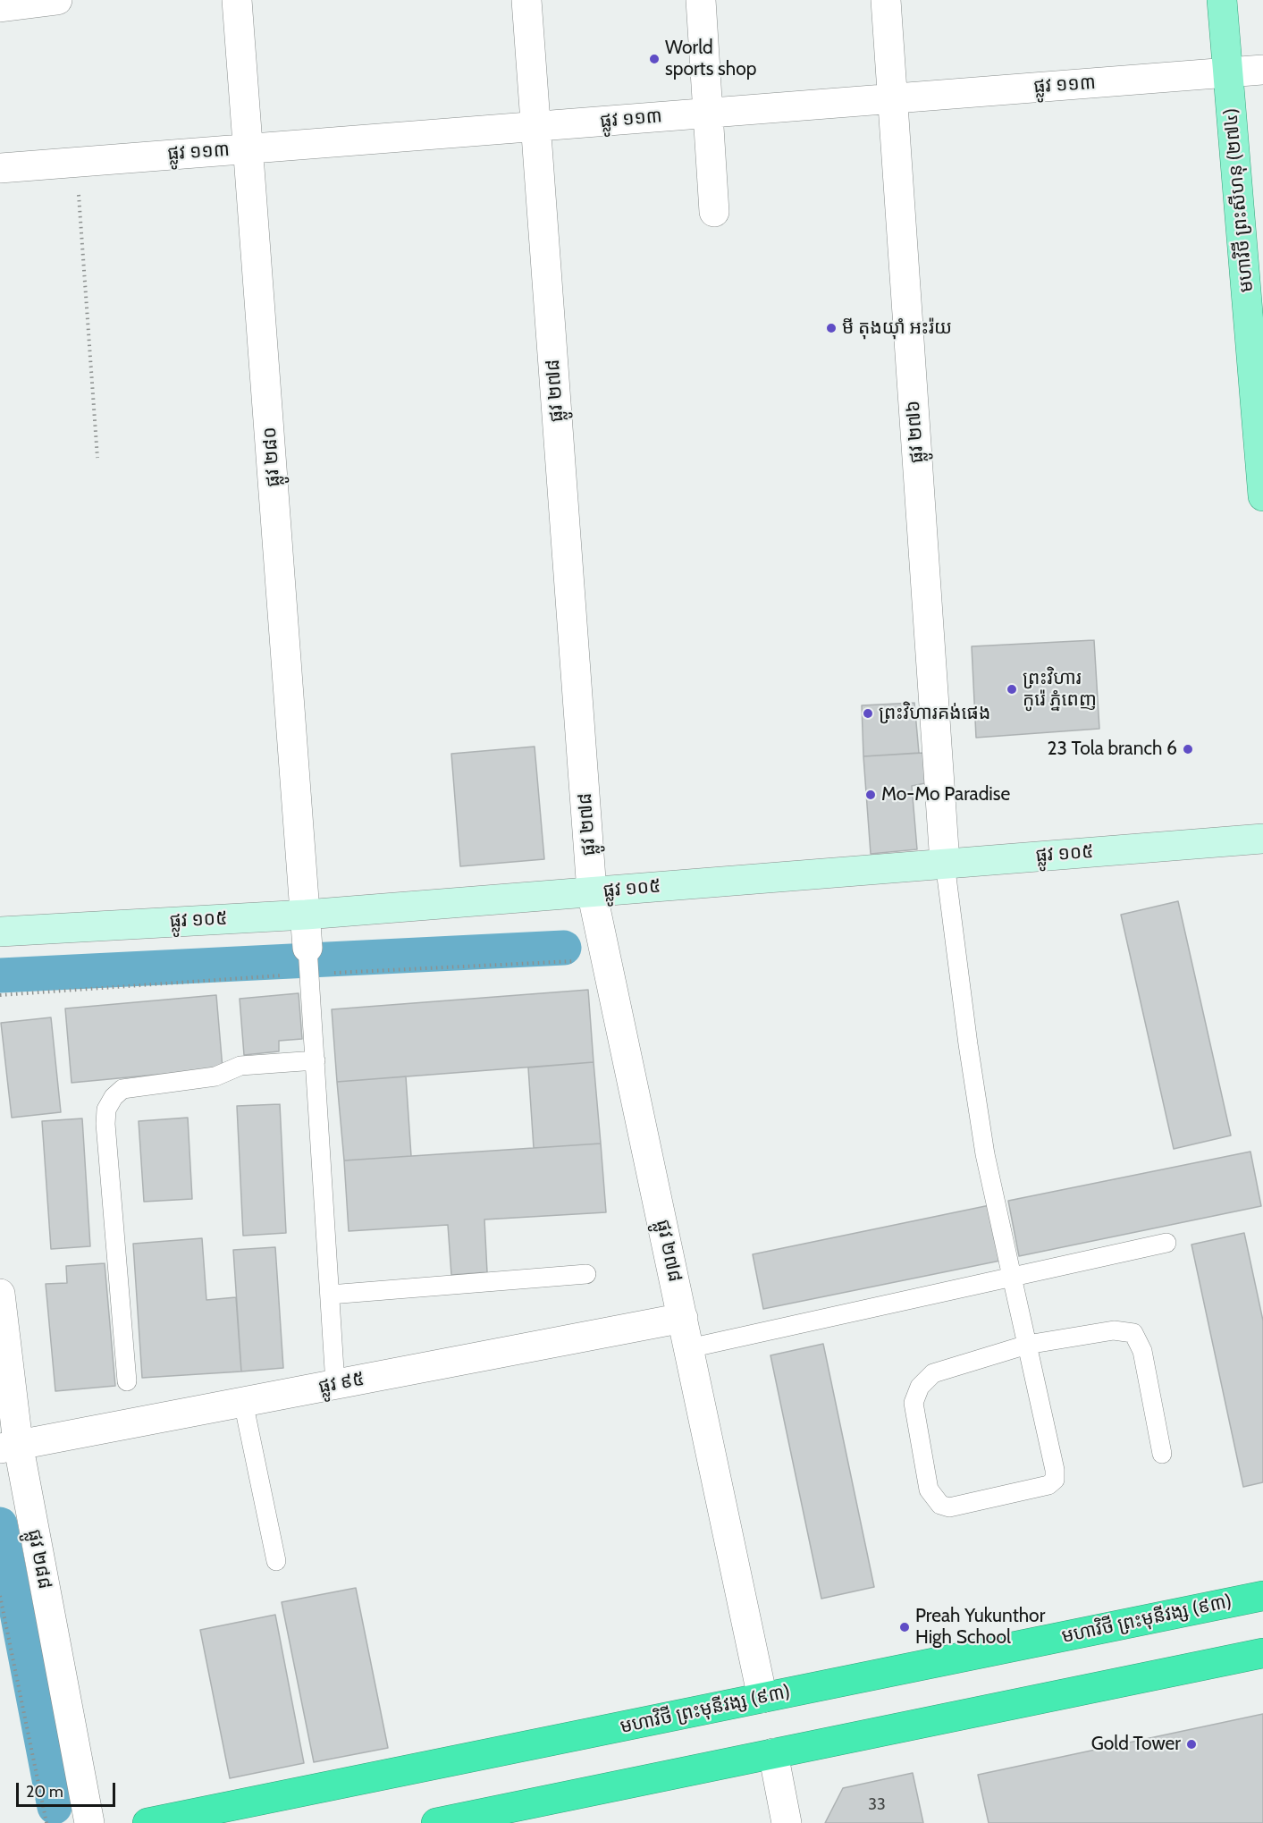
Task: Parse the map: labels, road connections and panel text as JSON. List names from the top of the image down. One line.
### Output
{"streets":{"highway":["មហាវិថី ព្រះមុនីវង្ស (៩៣)"],"main road":["មហាវិថី ព្រះសីហនុ (២៧៤)"],"street":["ផ្លូវ ១១៣","ផ្លូវ ២៧៨","ផ្លូវ ២៧៦","ផ្លូវ ២៨០","ផ្លូវ ១០៥","ផ្លូវ ៩៥","ផ្លូវ ២៨៨"]},"crossings":[["ផ្លូវ ១១៣","មហាវិថី ព្រះសីហនុ (២៧៤)"],["ផ្លូវ ១១៣","ផ្លូវ ២៧៨"],["ផ្លូវ ១១៣","ផ្លូវ ២៧៦"],["ផ្លូវ ១១៣","ផ្លូវ ២៨០"],["ផ្លូវ ២៧៨","ផ្លូវ ១០៥"],["ផ្លូវ ២៧៨","ផ្លូវ ៩៥"],["ផ្លូវ ២៧៨","មហាវិថី ព្រះមុនីវង្ស (៩៣)"],["ផ្លូវ ២៧៦","ផ្លូវ ១០៥"],["ផ្លូវ ២៨០","ផ្លូវ ១០៥"],["ផ្លូវ ៩៥","ផ្លូវ ២៨៨"]],"places":["World sports shop","មី តុងយ៉ាំ អះរ៉យ","ព្រះវិហារ កូរ៉េ ភ្នំពេញ","ព្រះវិហារគង់ផេង","23 Tola branch 6","Mo-Mo Paradise","Preah Yukunthor High School","Gold Tower"],"house_numbers":["33"],"scale_bar":"20 m"}
